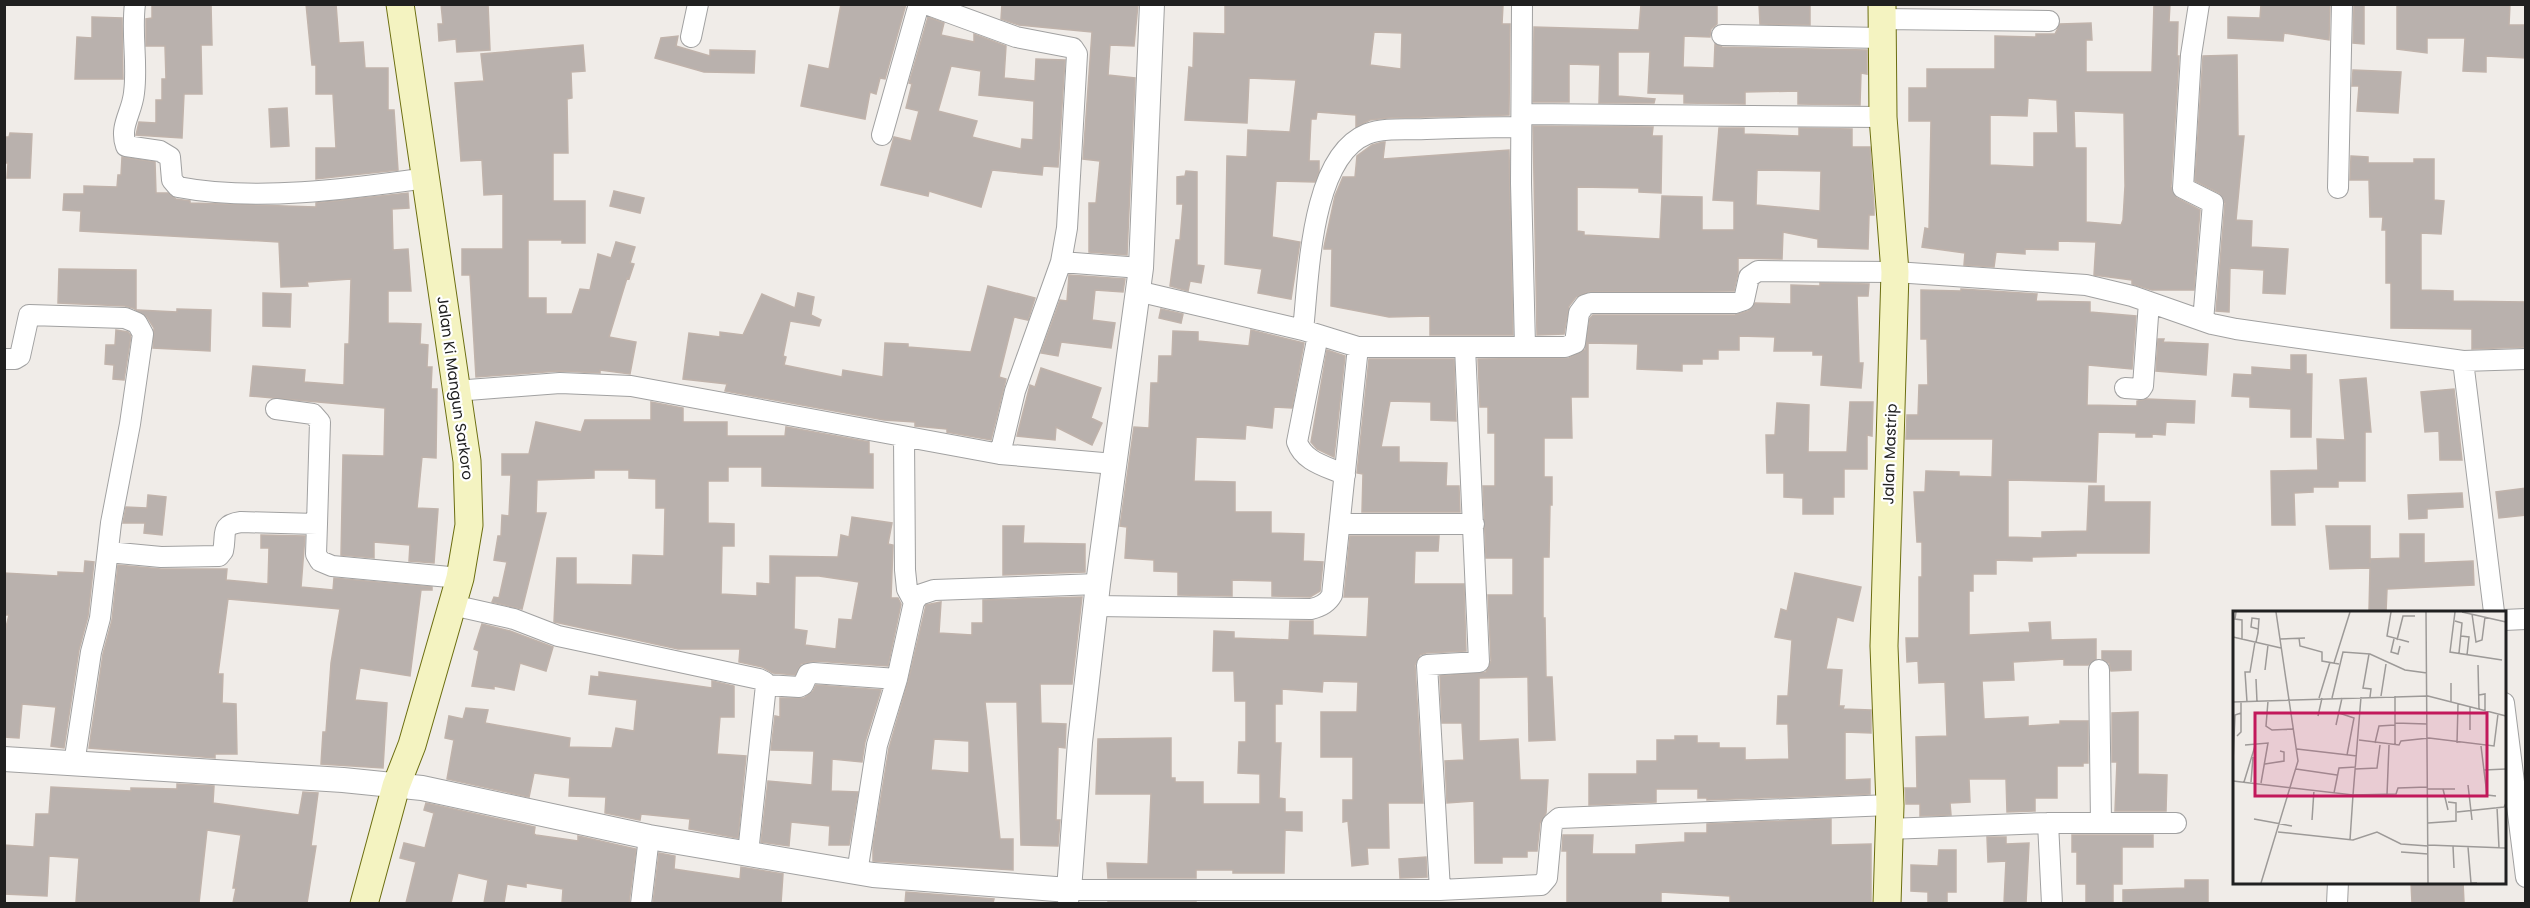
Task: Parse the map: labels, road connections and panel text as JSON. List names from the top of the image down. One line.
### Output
{"streets":{"main road":["Jalan Ki Mangun Sarkoro","Jalan Mastrip"]}}
